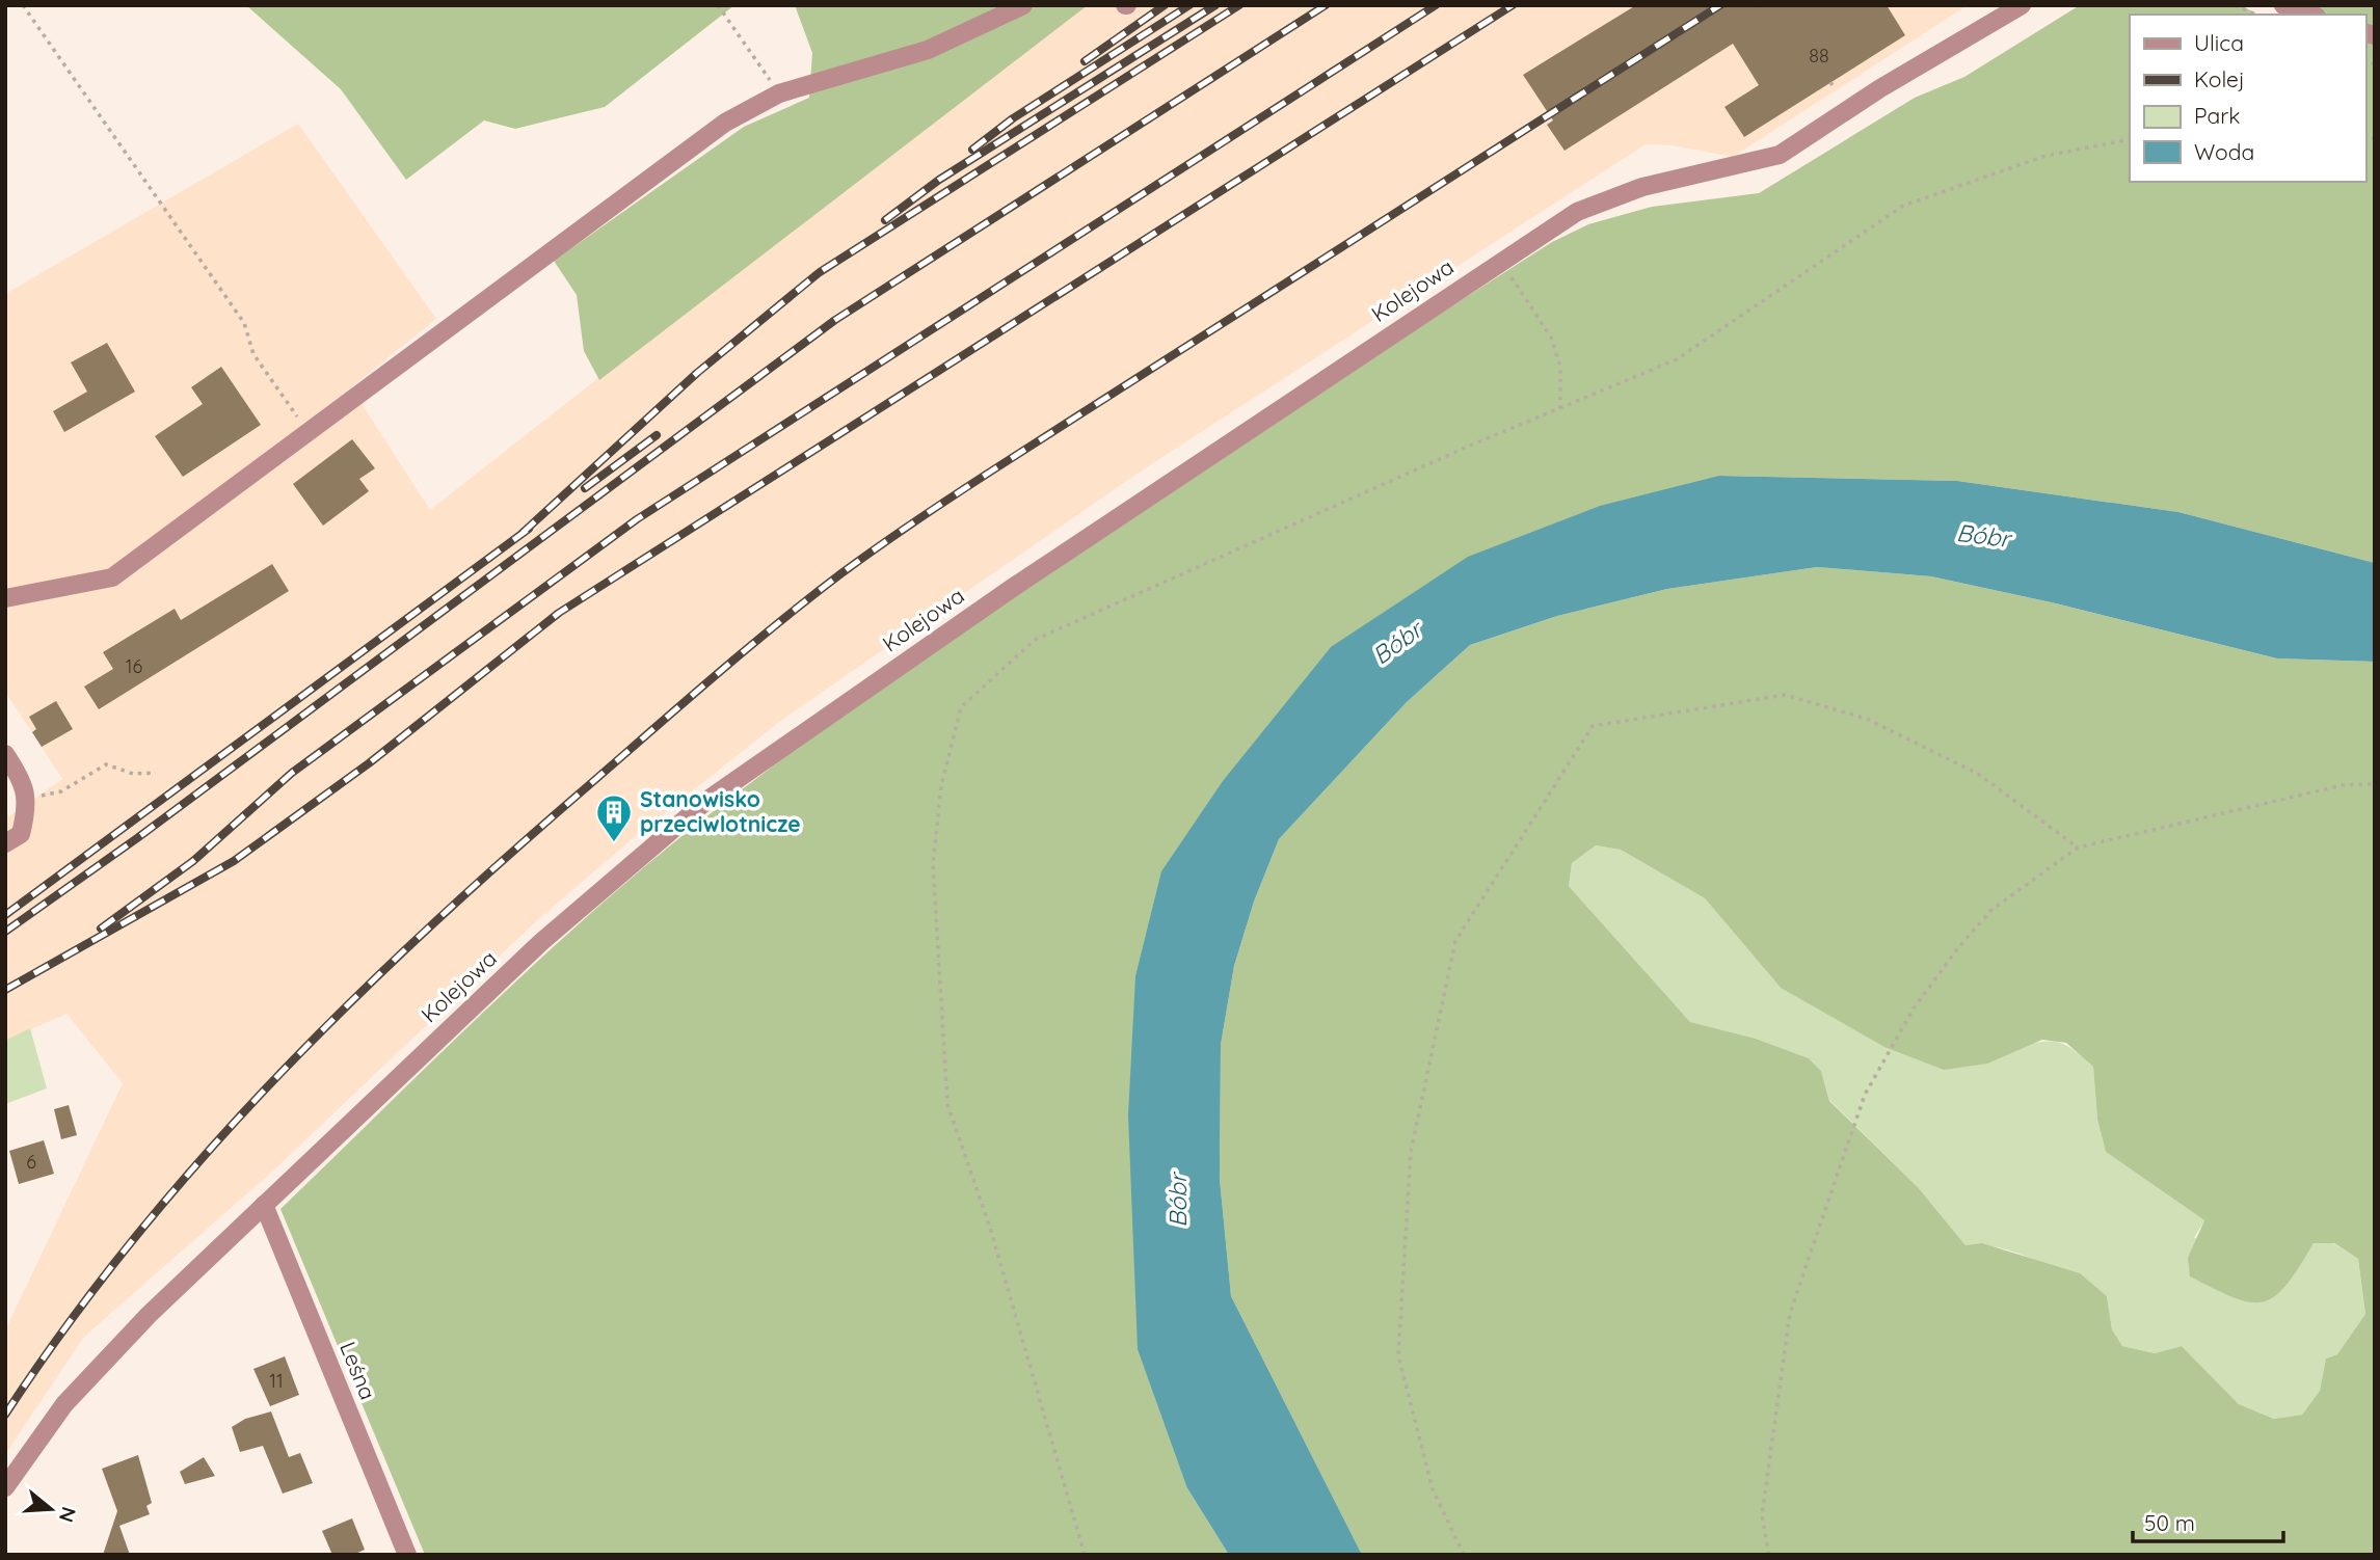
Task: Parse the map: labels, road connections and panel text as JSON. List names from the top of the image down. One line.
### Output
{"streets":{"street":["Kolejowa","Leśna"]},"crossings":[["Kolejowa","Leśna"]],"water":["Bóbr"],"places":{"building":["Stanowisko przeciwlotnicze"]},"house_numbers":["88","16","6","11"],"legend":["Ulica","Kolej","Park","Woda"],"scale_bar":"50 m","north":"right"}
